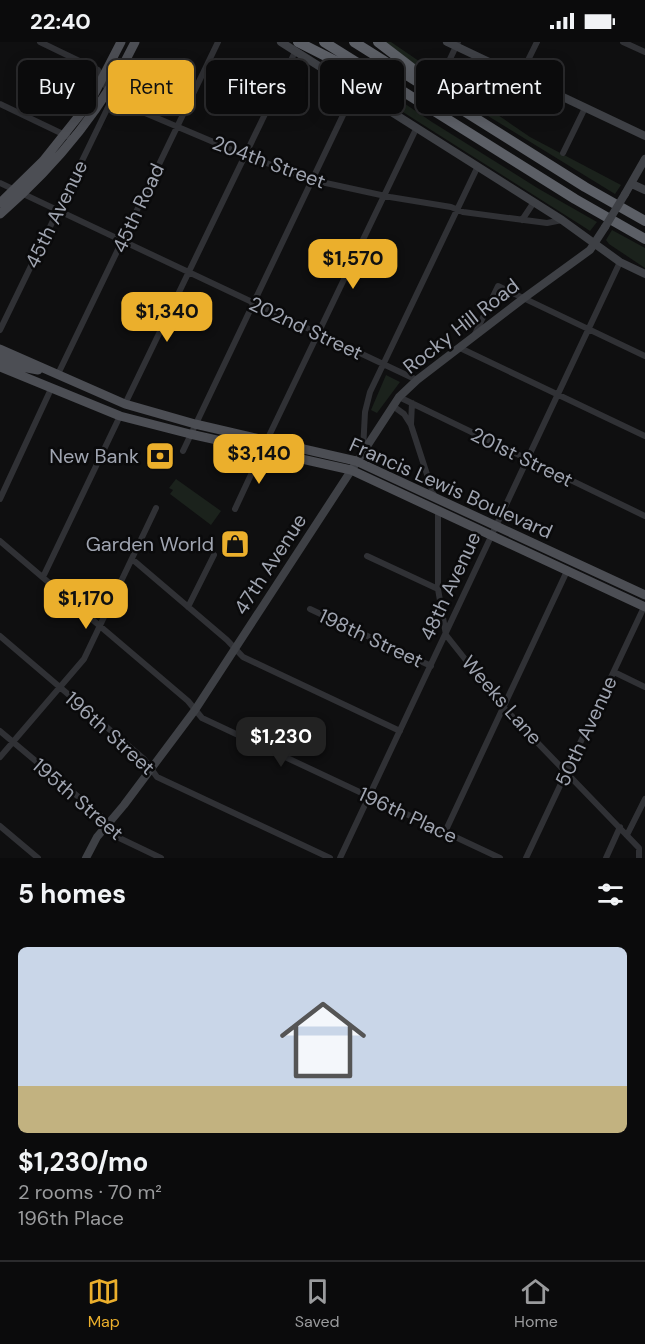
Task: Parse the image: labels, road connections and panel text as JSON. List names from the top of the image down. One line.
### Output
{"streets":{"main road":["Francis Lewis Boulevard"],"street":["204th Street","45th Road","45th Avenue","Rocky Hill Road","202nd Street","201st Street","47th Avenue","48th Avenue","198th Street","Weeks Lane","50th Avenue","196th Street","195th Street","196th Place"]},"crossings":[["204th Street","45th Road"],["45th Road","202nd Street"],["45th Road","Francis Lewis Boulevard"],["45th Avenue","202nd Street"],["Rocky Hill Road","202nd Street"],["Rocky Hill Road","201st Street"],["Rocky Hill Road","47th Avenue"],["201st Street","48th Avenue"],["Francis Lewis Boulevard","47th Avenue"],["Francis Lewis Boulevard","48th Avenue"],["Francis Lewis Boulevard","Weeks Lane"],["Francis Lewis Boulevard","50th Avenue"],["47th Avenue","196th Street"],["47th Avenue","195th Street"],["47th Avenue","196th Place"],["48th Avenue","198th Street"],["48th Avenue","Weeks Lane"],["48th Avenue","196th Place"],["Weeks Lane","50th Avenue"]],"places":{"bank":["New Bank"],"shop":["Garden World"]},"page":{"status":"22:40","chip":["Buy","Rent","Filters","New","Apartment"],"price":["$1,570","$1,340","$3,140","$1,170","$1,230"],"heading":"5 homes","list":[{"name":"$1,230/mo","note":"2 rooms · 70 m² · 196th Place"}],"tabs":["Map","Saved","Home"]}}
